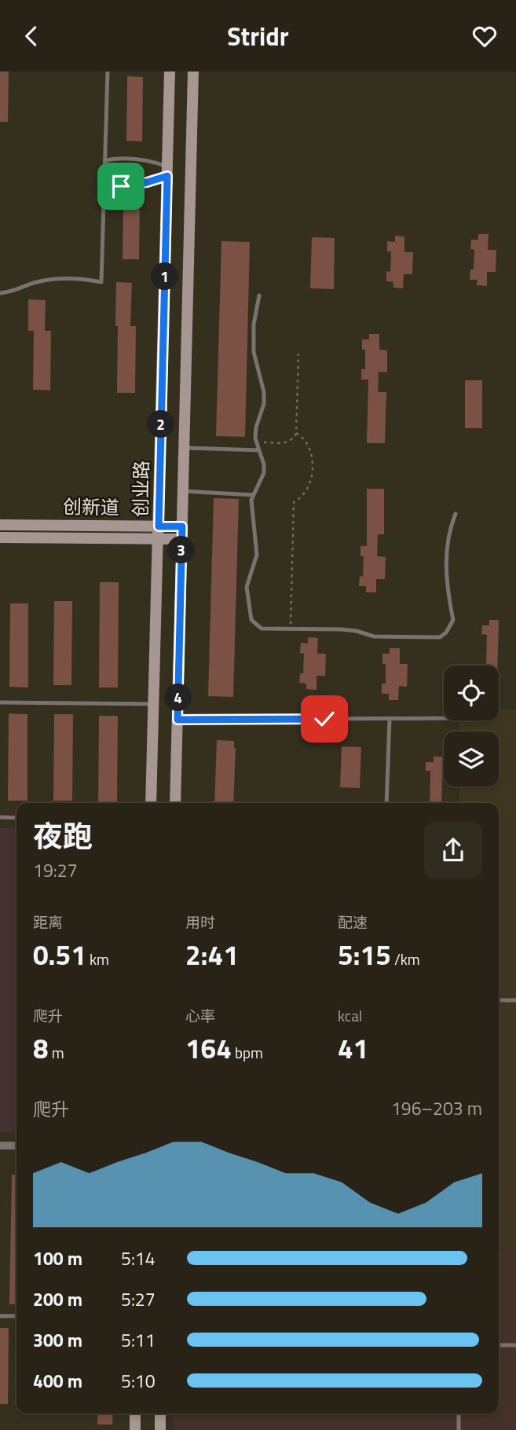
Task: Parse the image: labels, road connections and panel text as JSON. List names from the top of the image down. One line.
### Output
{"streets":{"main road":["创业路","创新道"]},"crossings":[["创业路","创新道"]],"page":{"header":"Stridr","pins":["1","2","3","4"],"heading":["夜跑","19:27"],"stats":[["距离","0.51 km"],["用时","2:41"],["配速","5:15 /km"],["爬升","8 m"],["心率","164 bpm"],["kcal","41"]],"chart":["爬升","196–203 m"],"list":[{"name":"100 m","note":"5:14"},{"name":"200 m","note":"5:27"},{"name":"300 m","note":"5:11"},{"name":"400 m","note":"5:10"}]}}
